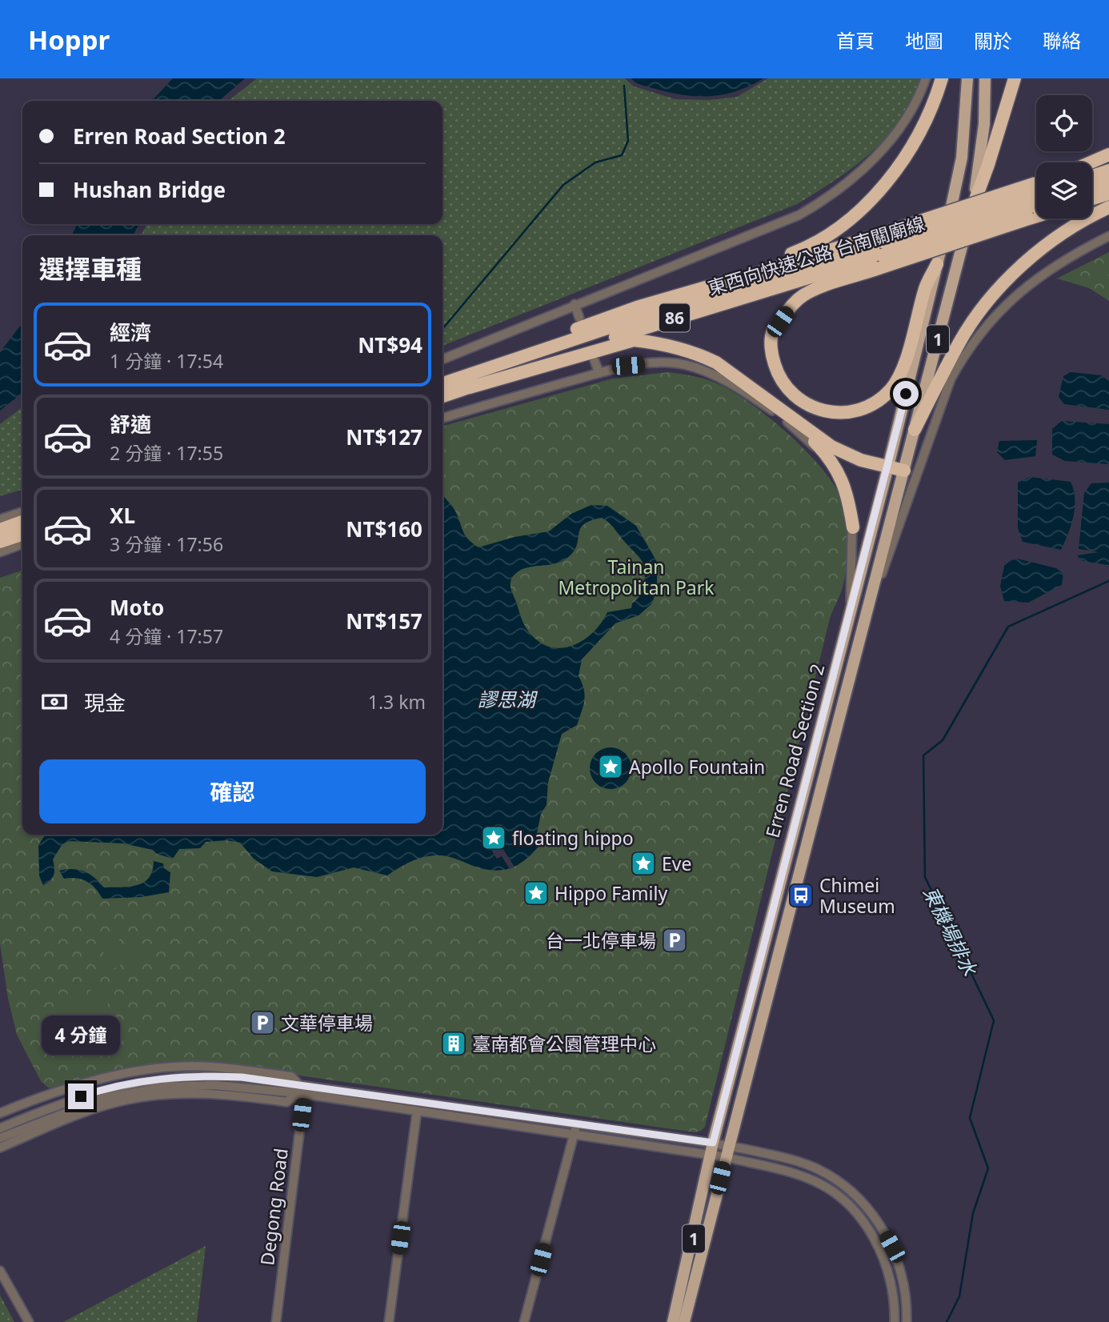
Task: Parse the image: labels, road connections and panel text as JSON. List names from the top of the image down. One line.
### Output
{"streets":{"highway":["東西向快速公路 台南關廟線","86"],"main road":["1","Erren Road Section 2"],"street":["Degong Road"]},"crossings":[["1","Erren Road Section 2"]],"water":["謬思湖","東機場排水"],"parks":["Tainan Metropolitan Park"],"places":{"place":["Apollo Fountain","floating hippo","Eve","Hippo Family"],"bus stop":["Chimei Museum"],"parking":["台一北停車場","文華停車場"],"building":["臺南都會公園管理中心"]},"page":{"header":"Hoppr","nav":["首頁","地圖","關於","聯絡"],"banner":["Erren Road Section 2","Hushan Bridge"],"heading":"選擇車種","list":[{"name":"經濟","note":"1 分鐘 · 17:54","value":"NT$94"},{"name":"舒適","note":"2 分鐘 · 17:55","value":"NT$127"},{"name":"XL","note":"3 分鐘 · 17:56","value":"NT$160"},{"name":"Moto","note":"4 分鐘 · 17:57","value":"NT$157"}],"pay":["現金","1.3 km"],"buttons":"確認","bubble":"4 分鐘"}}
